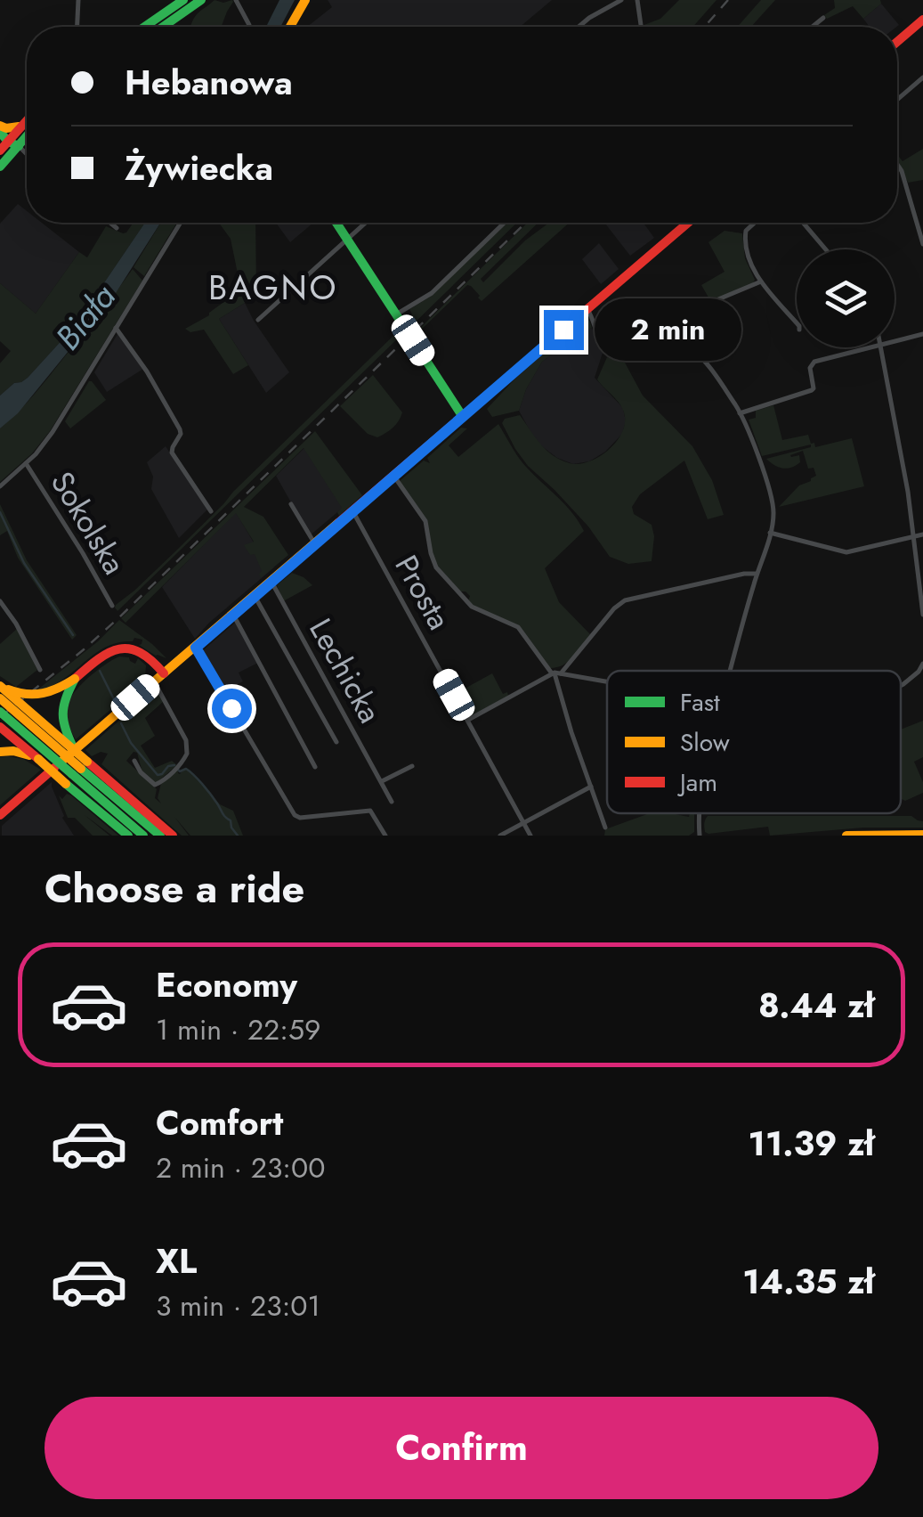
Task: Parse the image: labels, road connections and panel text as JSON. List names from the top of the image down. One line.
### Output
{"streets":{"street":["Sokolska","Prosta","Lechicka"]},"districts":["BAGNO"],"water":["Biała"],"legend":["Fast","Slow","Jam"],"page":{"banner":["Hebanowa","Żywiecka"],"bubble":"2 min","heading":"Choose a ride","list":[{"name":"Economy","note":"1 min · 22:59","value":"8.44 zł"},{"name":"Comfort","note":"2 min · 23:00","value":"11.39 zł"},{"name":"XL","note":"3 min · 23:01","value":"14.35 zł"}],"buttons":"Confirm"}}
